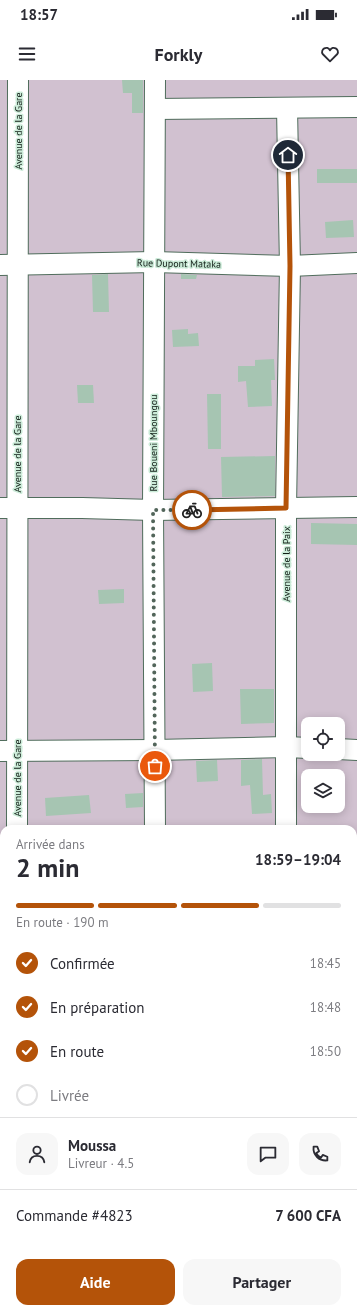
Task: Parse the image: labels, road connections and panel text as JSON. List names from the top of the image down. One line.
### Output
{"streets":{"street":["Avenue de la Gare","Rue Dupont Mataka","Rue Boueni Mboungou","Avenue de la Paix"]},"crossings":[["Avenue de la Gare","Rue Dupont Mataka"],["Rue Dupont Mataka","Rue Boueni Mboungou"],["Rue Dupont Mataka","Avenue de la Paix"]],"page":{"status":"18:57","header":"Forkly","heading":["2 min","Arrivée dans","18:59–19:04"],"panel":["Moussa","Livreur · 4.5","Commande #4823","7 600 CFA"],"bar":"En route · 190 m","list":[["Confirmée","18:45"],["En préparation","18:48"],["En route","18:50"],"Livrée"],"buttons":["Aide","Partager"]}}
